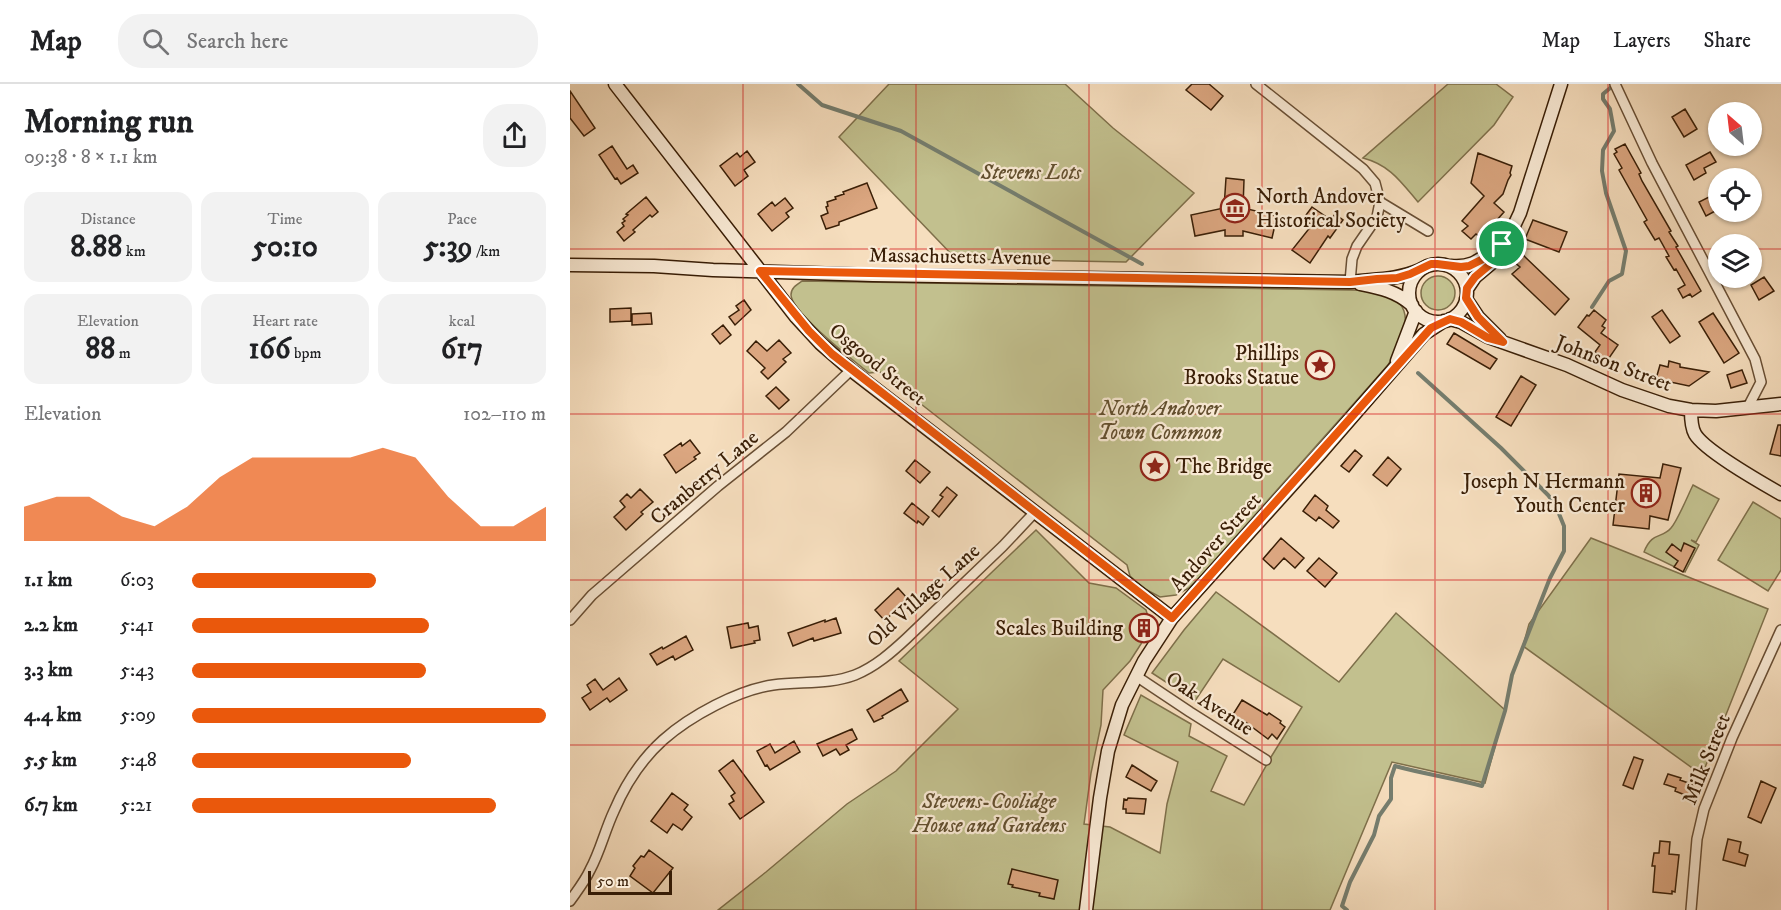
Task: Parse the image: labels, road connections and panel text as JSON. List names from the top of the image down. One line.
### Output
{"streets":{"main road":["Massachusetts Avenue","Johnson Street","Osgood Street","Andover Street"],"street":["Cranberry Lane","Old Village Lane","Oak Avenue","Milk Street"]},"crossings":[["Massachusetts Avenue","Johnson Street"],["Massachusetts Avenue","Osgood Street"],["Massachusetts Avenue","Andover Street"],["Johnson Street","Andover Street"],["Osgood Street","Cranberry Lane"],["Osgood Street","Andover Street"],["Osgood Street","Old Village Lane"],["Andover Street","Oak Avenue"]],"parks":["Stevens Lots","North Andover Town Common","Stevens-Coolidge House and Gardens"],"places":{"museum":["North Andover Historical Society"],"place":["Phillips Brooks Statue","The Bridge"],"building":["Joseph N Hermann Youth Center","Scales Building"]},"scale_bar":"50 m","north":"top left","page":{"header":"Map","search":"Search here","nav":["Map","Layers","Share"],"heading":["Morning run","09:38 · 8 × 1.1 km"],"stats":[["Distance","8.88 km"],["Time","50:10"],["Pace","5:39 /km"],["Elevation","88 m"],["Heart rate","166 bpm"],["kcal","617"]],"chart":["Elevation","102–110 m"],"list":[{"name":"1.1 km","note":"6:03"},{"name":"2.2 km","note":"5:41"},{"name":"3.3 km","note":"5:43"},{"name":"4.4 km","note":"5:09"},{"name":"5.5 km","note":"5:48"},{"name":"6.7 km","note":"5:21"}],"scale":"50 m"}}
